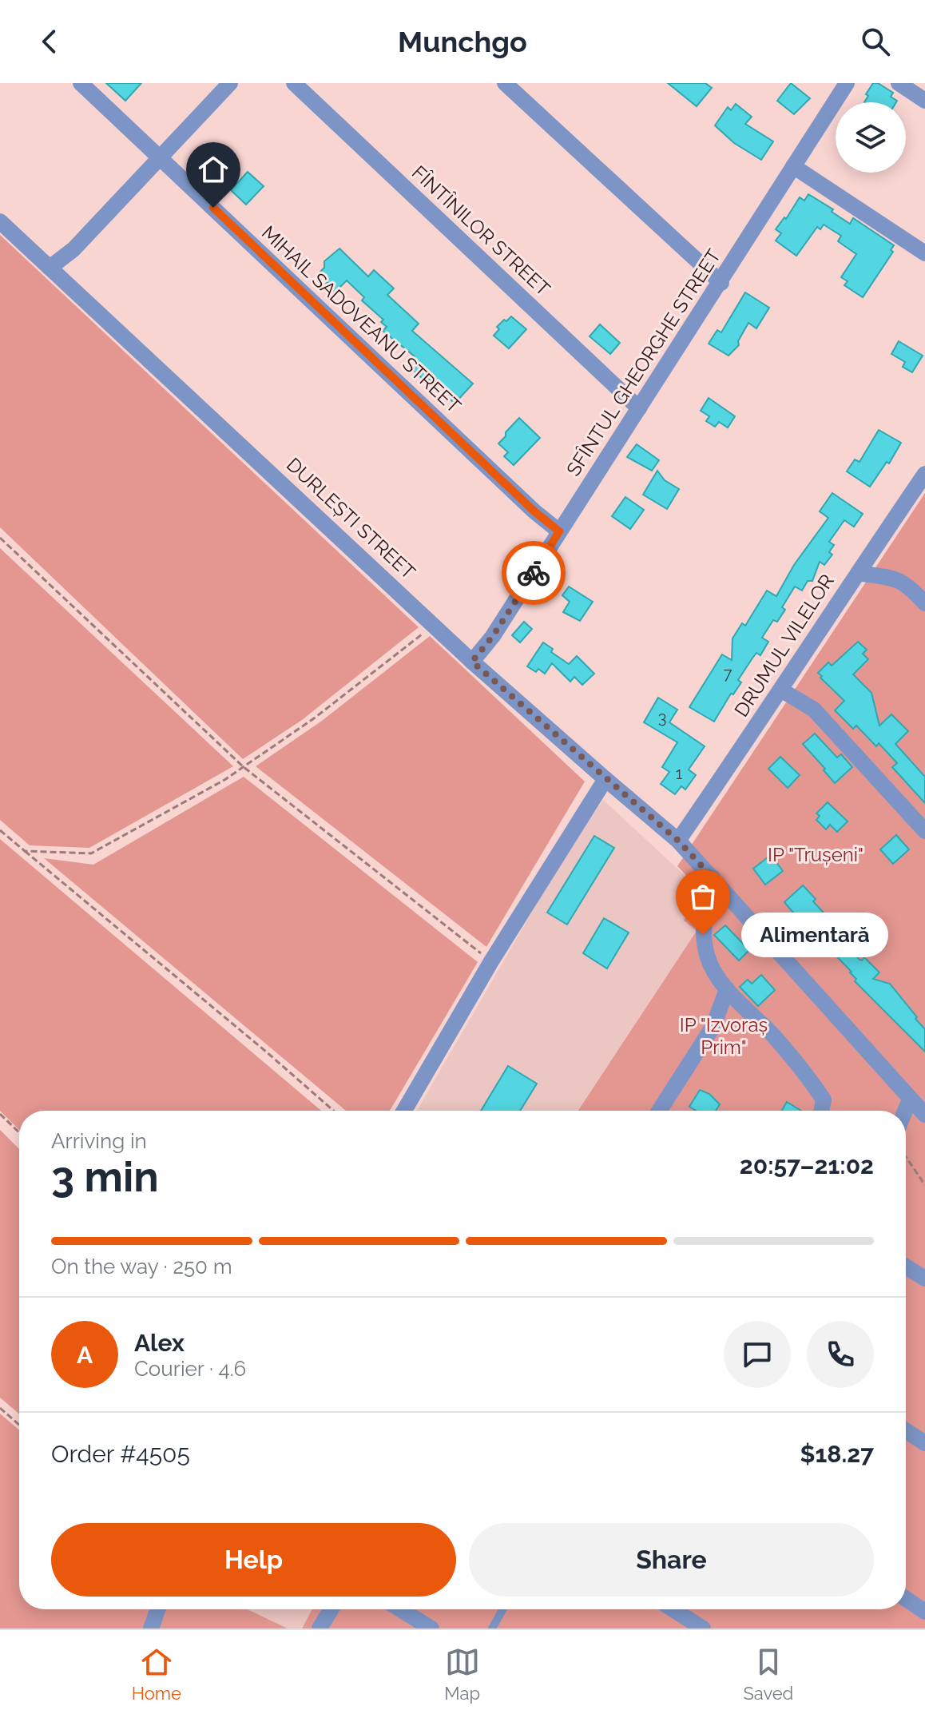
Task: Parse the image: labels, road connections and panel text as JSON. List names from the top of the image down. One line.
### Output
{"streets":{"street":["FÎNTÎNILOR STREET","MIHAIL SADOVEANU STREET","SFÎNTUL GHEORGHE STREET","DURLEȘTI STREET","DRUMUL VILELOR"]},"crossings":[["FÎNTÎNILOR STREET","SFÎNTUL GHEORGHE STREET"],["MIHAIL SADOVEANU STREET","SFÎNTUL GHEORGHE STREET"],["SFÎNTUL GHEORGHE STREET","DURLEȘTI STREET"],["DURLEȘTI STREET","DRUMUL VILELOR"]],"parks":["IP \"Trușeni\"","IP \"Izvoraș Prim\""],"places":["Alimentară"],"house_numbers":["7","3","1"],"page":{"header":"Munchgo","bubble":"Alimentară","heading":["3 min","Arriving in","20:57–21:02"],"panel":["Alex","Courier · 4.6","Order #4505","$18.27"],"bar":"On the way · 250 m","round":"A","buttons":["Help","Share"],"tabs":["Home","Map","Saved"]}}
